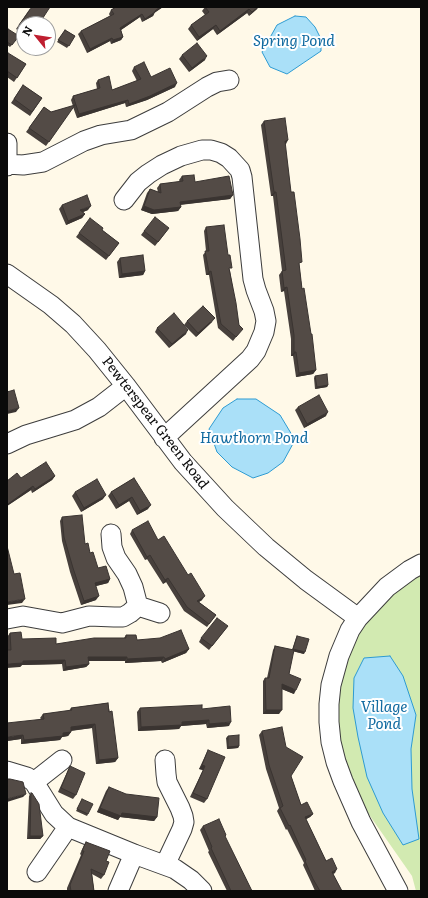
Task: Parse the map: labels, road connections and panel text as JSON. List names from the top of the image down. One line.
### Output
{"streets":{"street":["Pewterspear Green Road"]},"water":["Spring Pond","Hawthorn Pond","Village Pond"],"north":"top left"}
